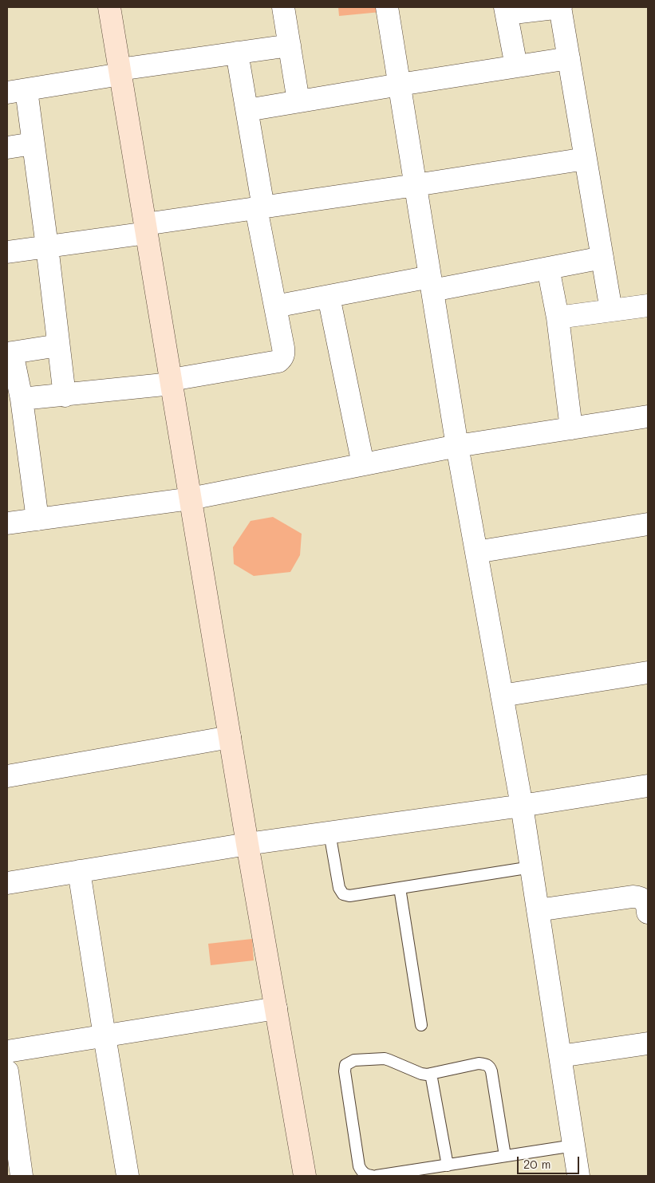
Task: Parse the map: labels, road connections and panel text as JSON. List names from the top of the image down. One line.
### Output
{"scale_bar":"20 m"}
